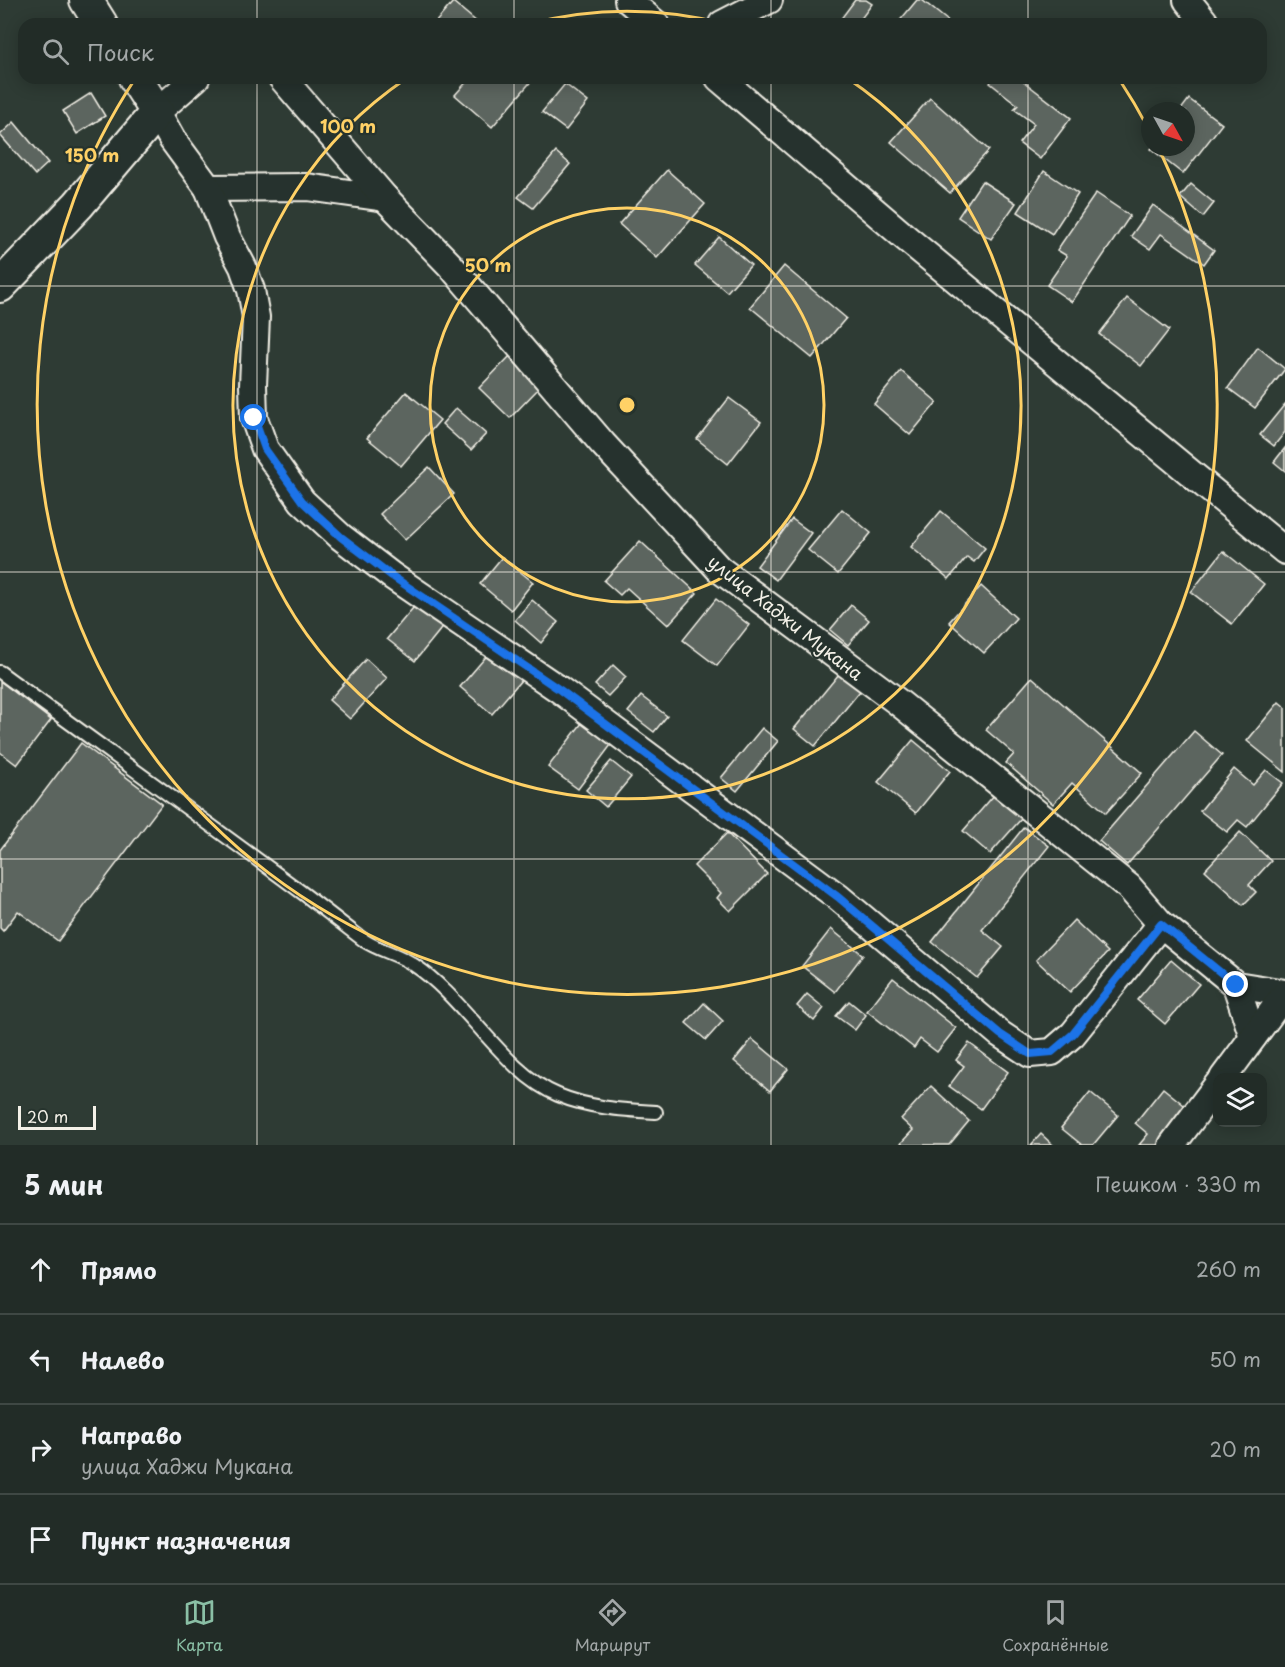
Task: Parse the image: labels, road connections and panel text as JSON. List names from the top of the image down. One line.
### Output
{"streets":{"street":["улица Хаджи Мукана"]},"scale_bar":"20 m","north":"bottom right","page":{"search":"Поиск","scale":"20 m","heading":["5 мин","Пешком · 330 m"],"list":[["Прямо","260 m"],["Налево","50 m"],["Направо","улица Хаджи Мукана","20 m"],"Пункт назначения"],"nav":["Карта","Маршрут","Сохранённые"]},"rings":["100 m","150 m","50 m"]}
